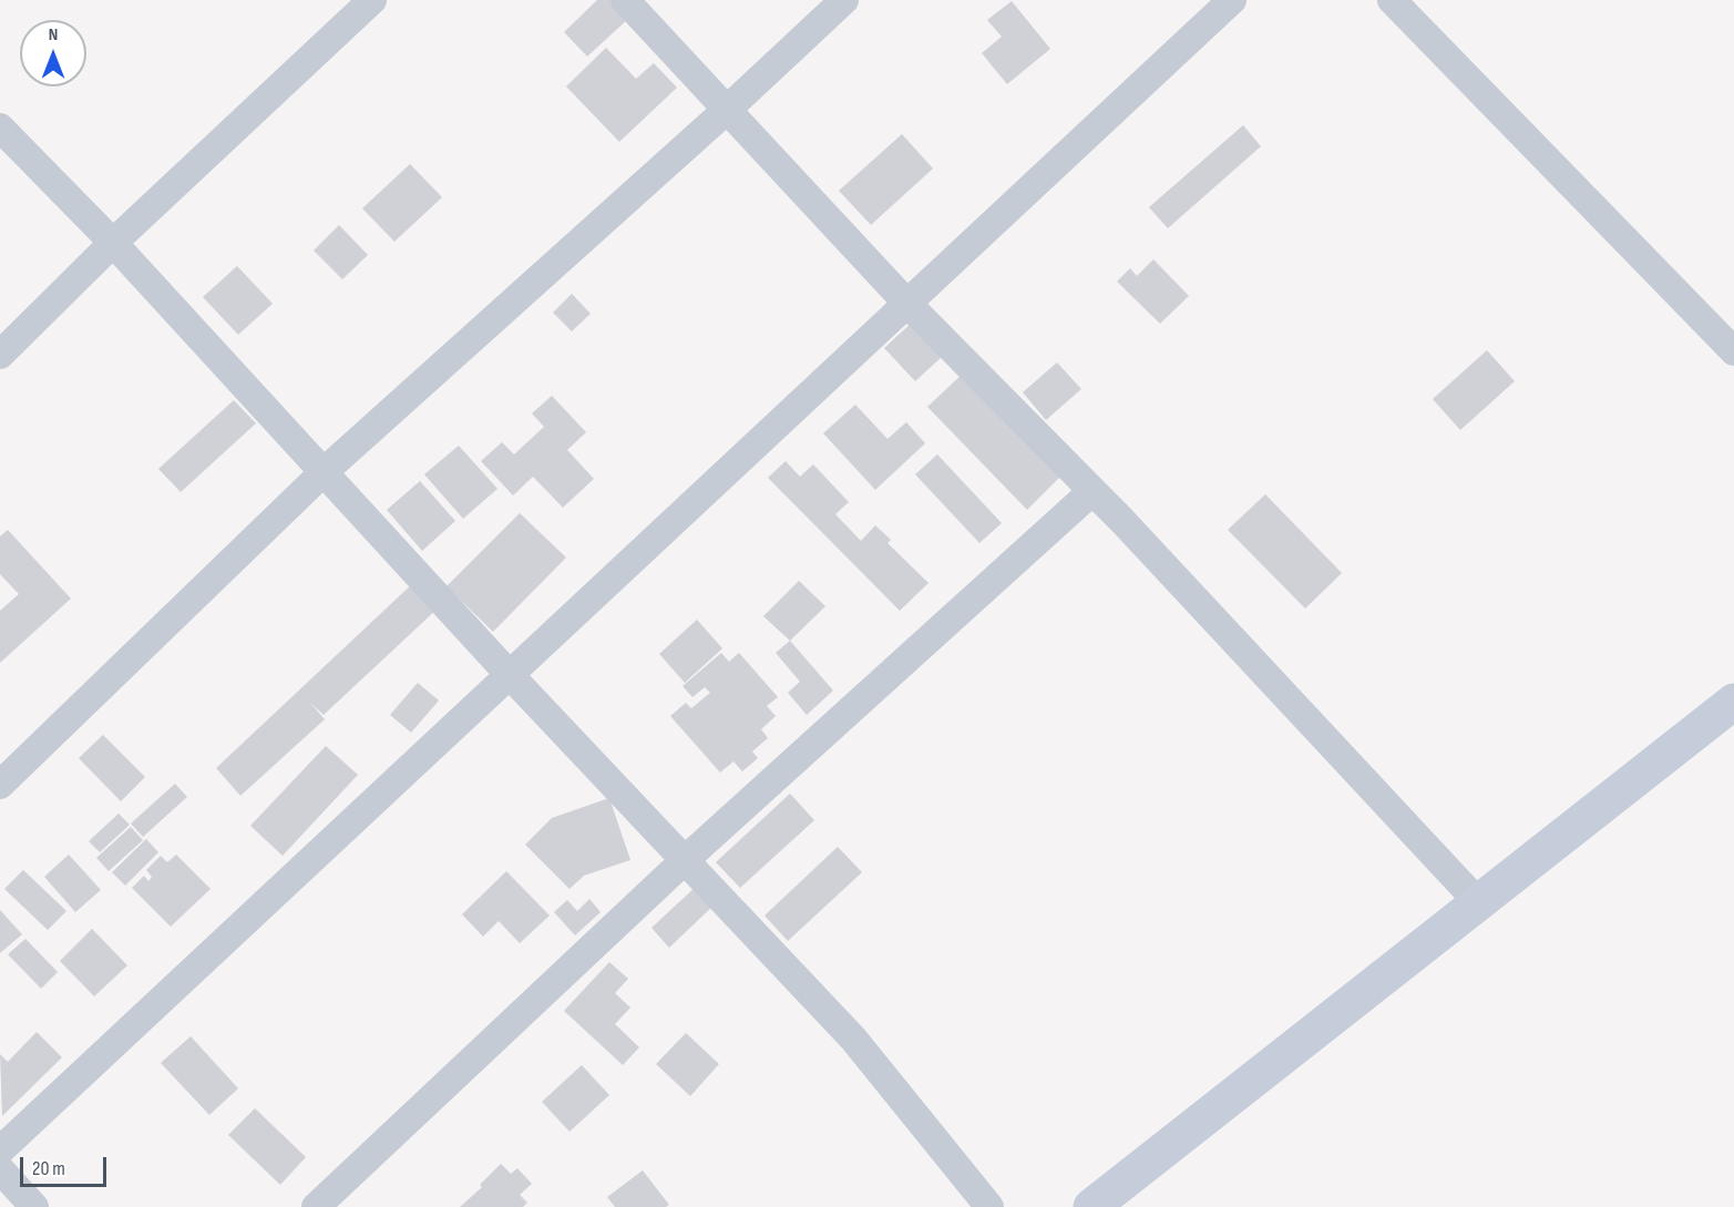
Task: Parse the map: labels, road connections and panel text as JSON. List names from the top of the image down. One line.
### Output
{"scale_bar":"20 m","north":"top"}
